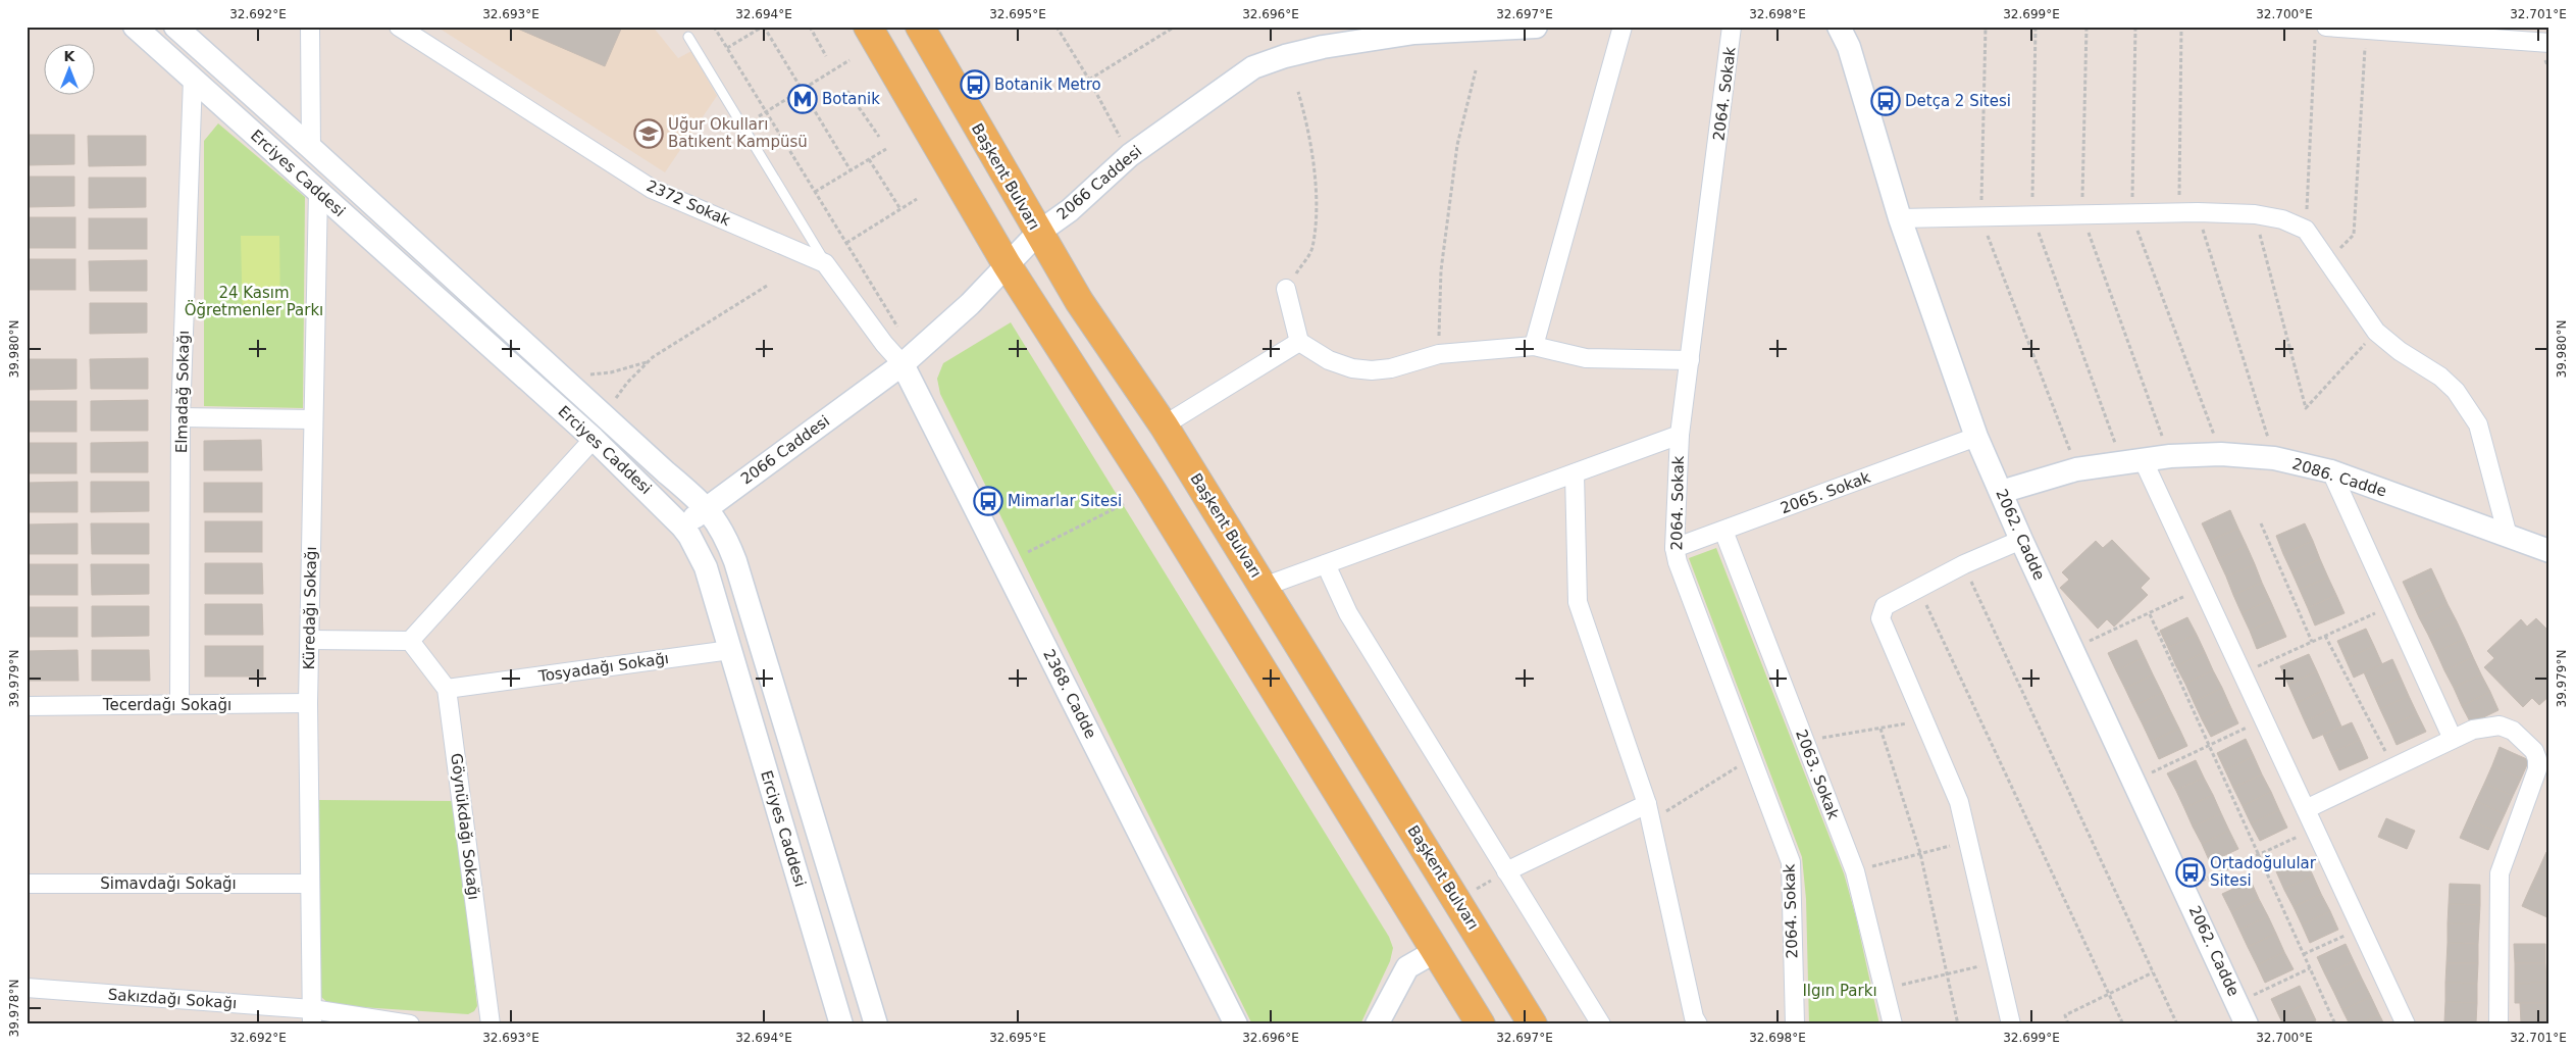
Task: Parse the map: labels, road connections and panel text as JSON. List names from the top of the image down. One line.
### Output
{"streets":{"main road":["Başkent Bulvarı"],"street":["2064. Sokak","Erciyes Caddesi","2066 Caddesi","2372 Sokak","Elmadağ Sokağı","2086. Cadde","2065. Sokak","2062. Cadde","Küredağı Sokağı","Tosyadağı Sokağı","2368. Cadde","Tecerdağı Sokağı","2063. Sokak","Göynükdağı Sokağı","Simavdağı Sokağı","Sakızdağı Sokağı"]},"crossings":[["2064. Sokak","2065. Sokak"],["Erciyes Caddesi","2066 Caddesi"],["Erciyes Caddesi","Elmadağ Sokağı"],["Erciyes Caddesi","Küredağı Sokağı"],["Erciyes Caddesi","Tosyadağı Sokağı"],["Başkent Bulvarı","2066 Caddesi"],["2066 Caddesi","2368. Cadde"],["Elmadağ Sokağı","Tecerdağı Sokağı"],["2086. Cadde","2062. Cadde"],["2065. Sokak","2062. Cadde"],["2065. Sokak","2063. Sokak"],["Küredağı Sokağı","Tecerdağı Sokağı"],["Küredağı Sokağı","Simavdağı Sokağı"],["Küredağı Sokağı","Sakızdağı Sokağı"],["Tosyadağı Sokağı","Göynükdağı Sokağı"]],"parks":["24 Kasım Öğretmenler Parkı","Ilgın Parkı"],"places":{"bus stop":["Botanik Metro","Detça 2 Sitesi","Mimarlar Sitesi","Ortadoğulular Sitesi"],"metro station":["Botanik"],"school or university":["Uğur Okulları Batıkent Kampüsü"]},"north":"top","coordinates":["32.692°E","32.693°E","32.694°E","32.695°E","32.696°E","32.697°E","32.698°E","32.699°E","32.700°E","32.701°E","39.980°N","39.979°N","39.978°N"]}
